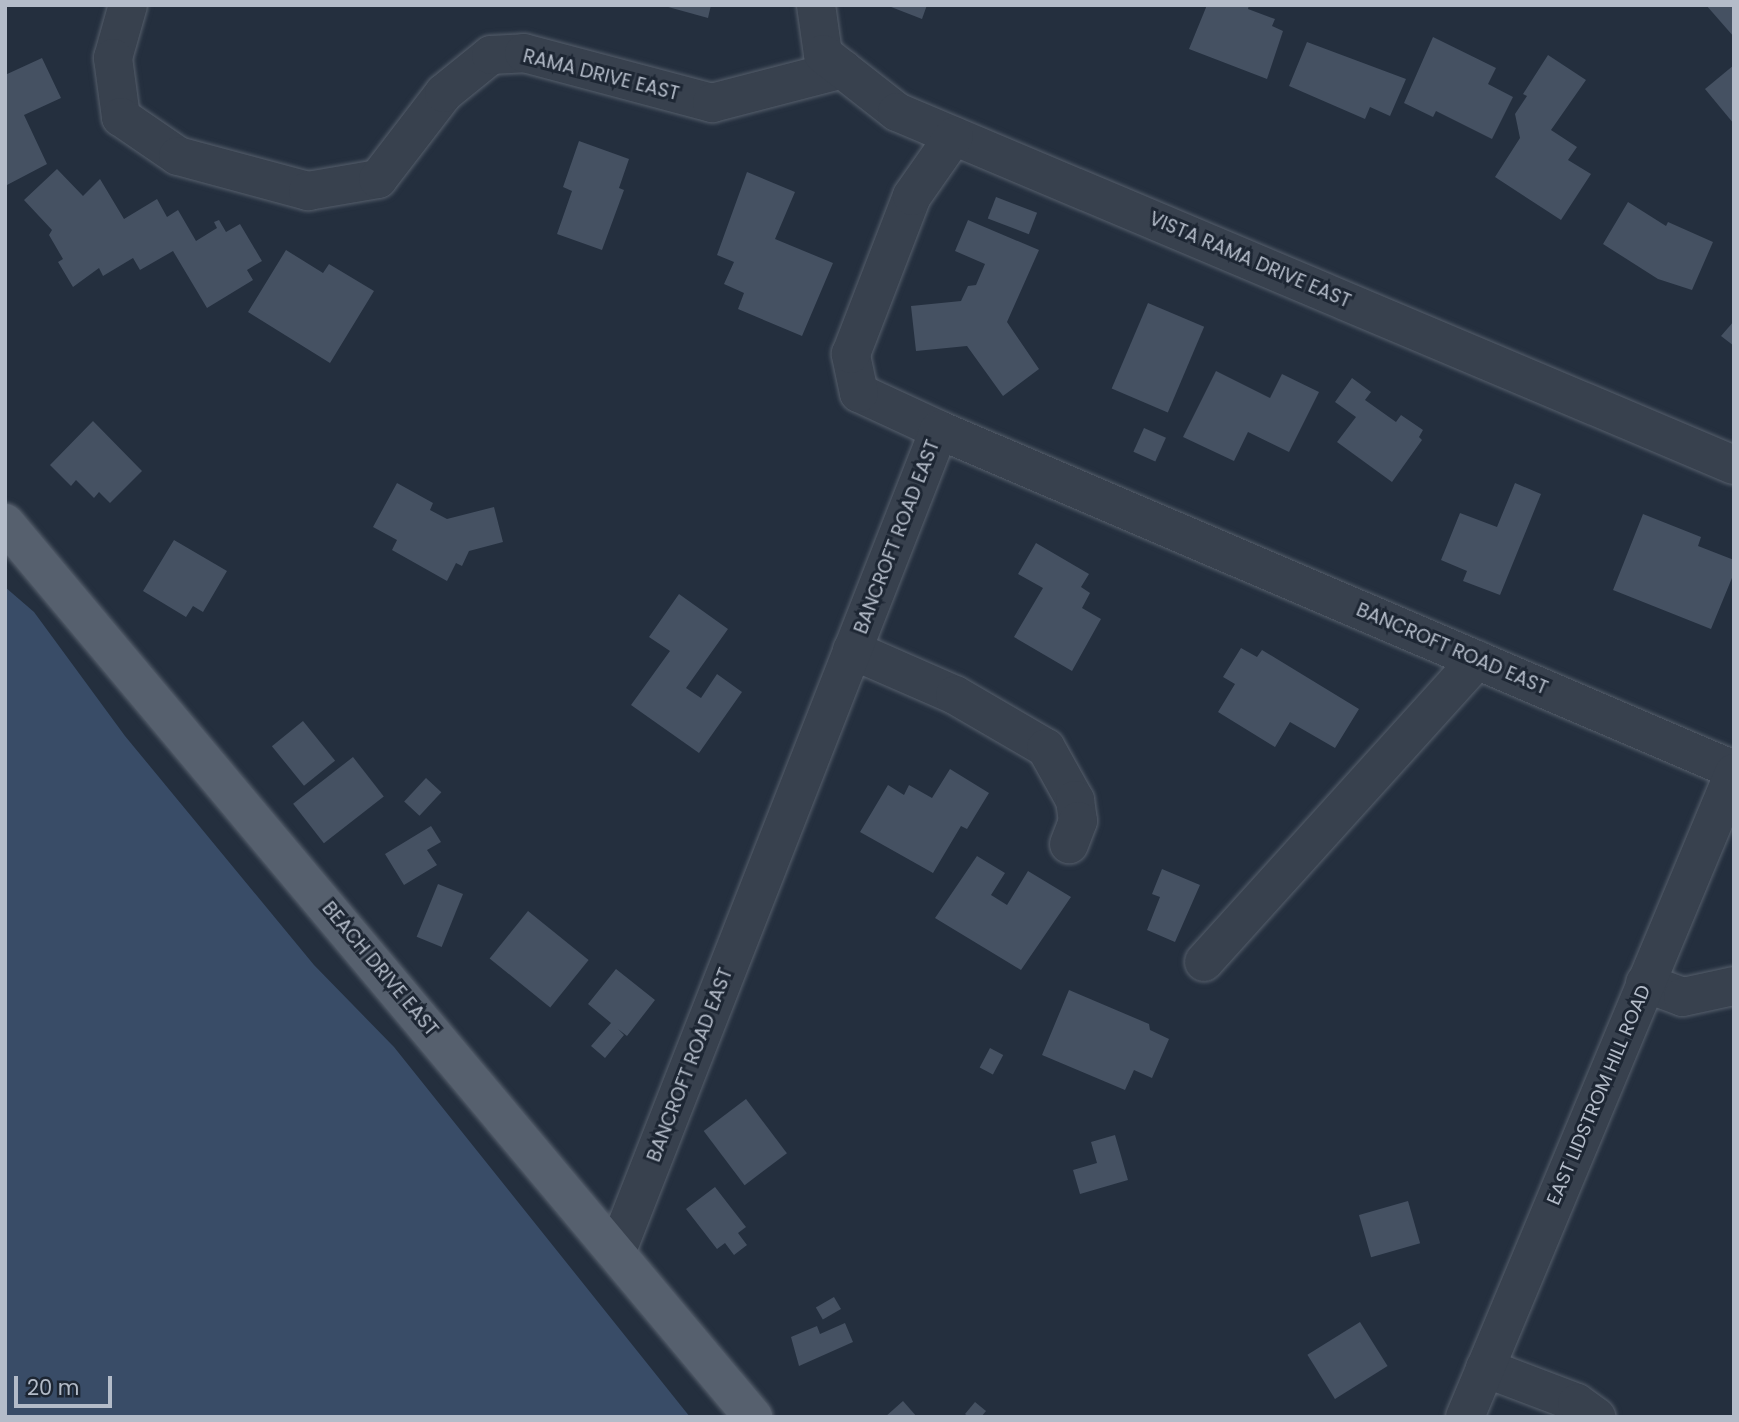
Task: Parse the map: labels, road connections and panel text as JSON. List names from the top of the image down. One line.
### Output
{"streets":{"main road":["BEACH DRIVE EAST"],"street":["RAMA DRIVE EAST","VISTA RAMA DRIVE EAST","BANCROFT ROAD EAST","EAST LIDSTROM HILL ROAD"]},"crossings":[["RAMA DRIVE EAST","VISTA RAMA DRIVE EAST"],["BANCROFT ROAD EAST","BEACH DRIVE EAST"],["BANCROFT ROAD EAST","EAST LIDSTROM HILL ROAD"]],"scale_bar":"20 m"}
